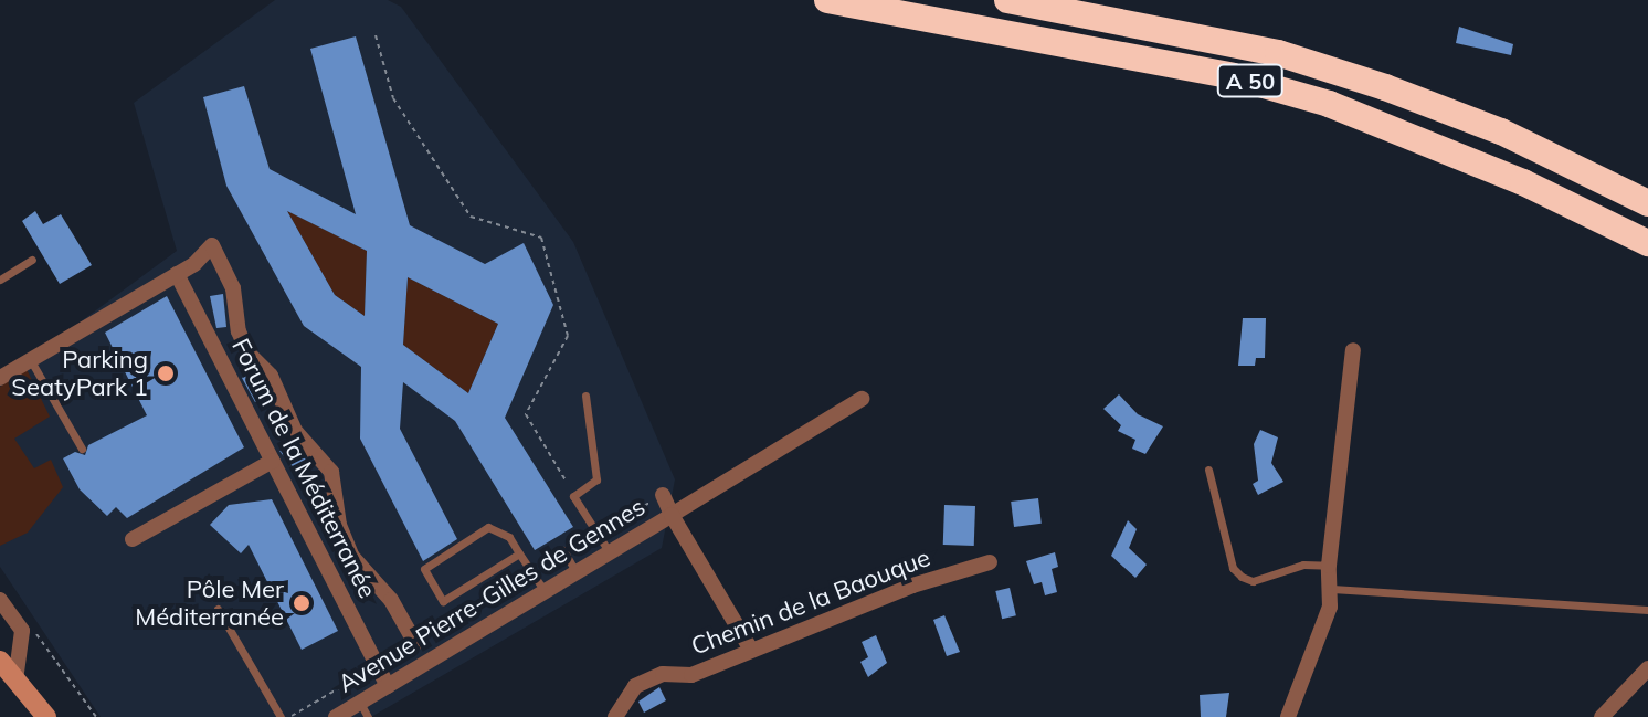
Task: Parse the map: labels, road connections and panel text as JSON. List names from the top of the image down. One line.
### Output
{"streets":{"highway":["A 50"],"street":["Forum de la Méditerranée","Avenue Pierre-Gilles de Gennes","Chemin de la Baouque"]},"crossings":[["Forum de la Méditerranée","Avenue Pierre-Gilles de Gennes"]],"places":["Parking SeatyPark 1","Pôle Mer Méditerranée"]}
